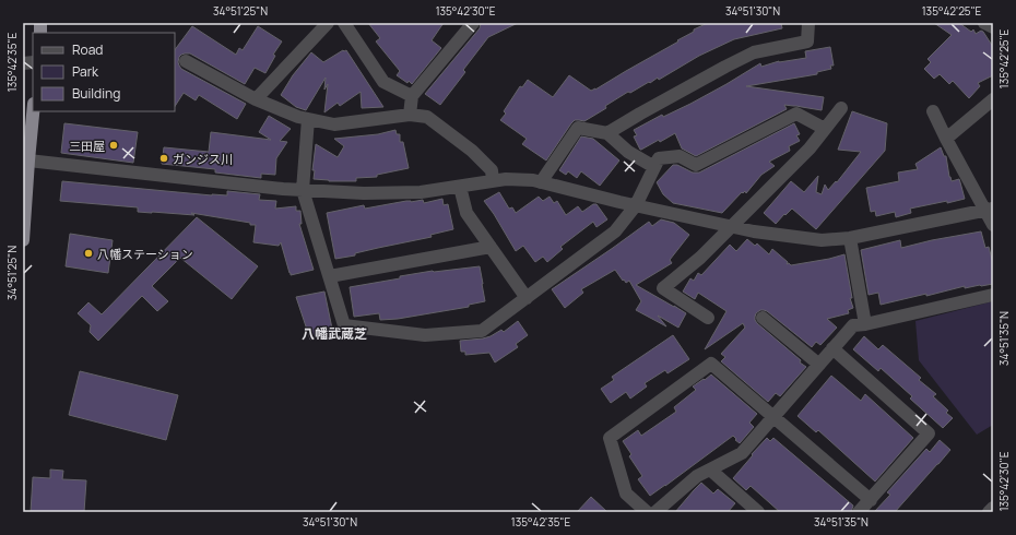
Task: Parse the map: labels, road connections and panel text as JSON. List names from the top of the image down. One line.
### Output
{"districts":["八幡武蔵芝"],"places":["三田屋","ガンジス川","八幡ステーション"],"legend":["Road","Park","Building"],"coordinates":["34°51'25\"N","135°42'30\"E","34°51'30\"N","135°42'25\"E","135°42'35\"E","34°51'35\"N"]}
